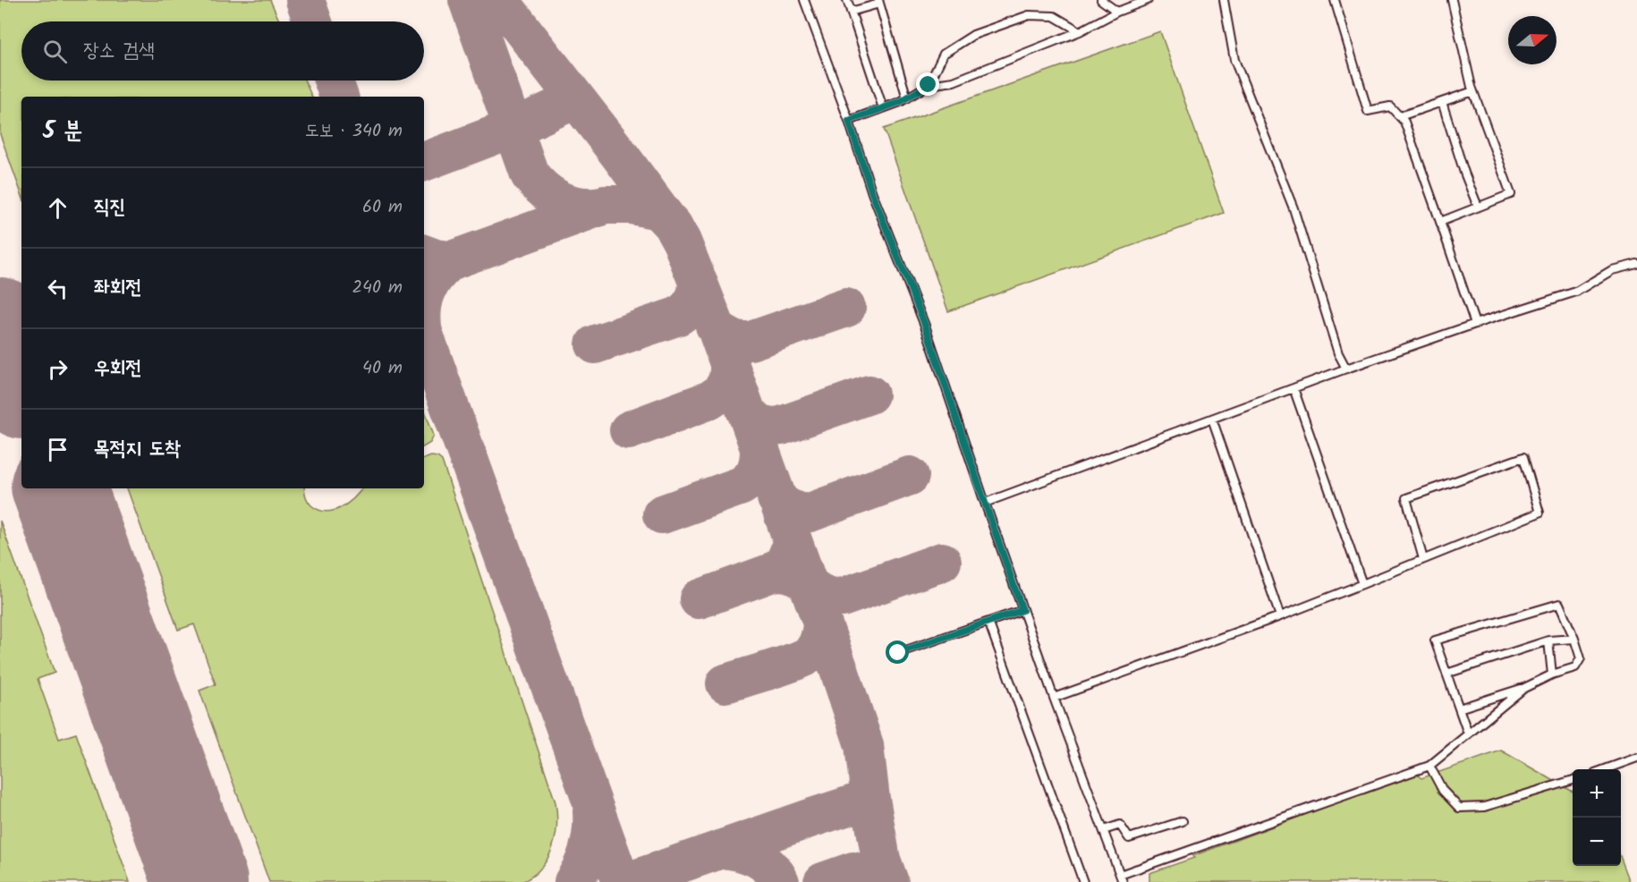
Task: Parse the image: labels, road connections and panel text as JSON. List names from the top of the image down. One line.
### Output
{"north":"right","page":{"search":"장소 검색","heading":["5 분","도보 · 340 m"],"list":[["직진","60 m"],["좌회전","240 m"],["우회전","40 m"],"목적지 도착"],"map_buttons":["+","−"]}}
